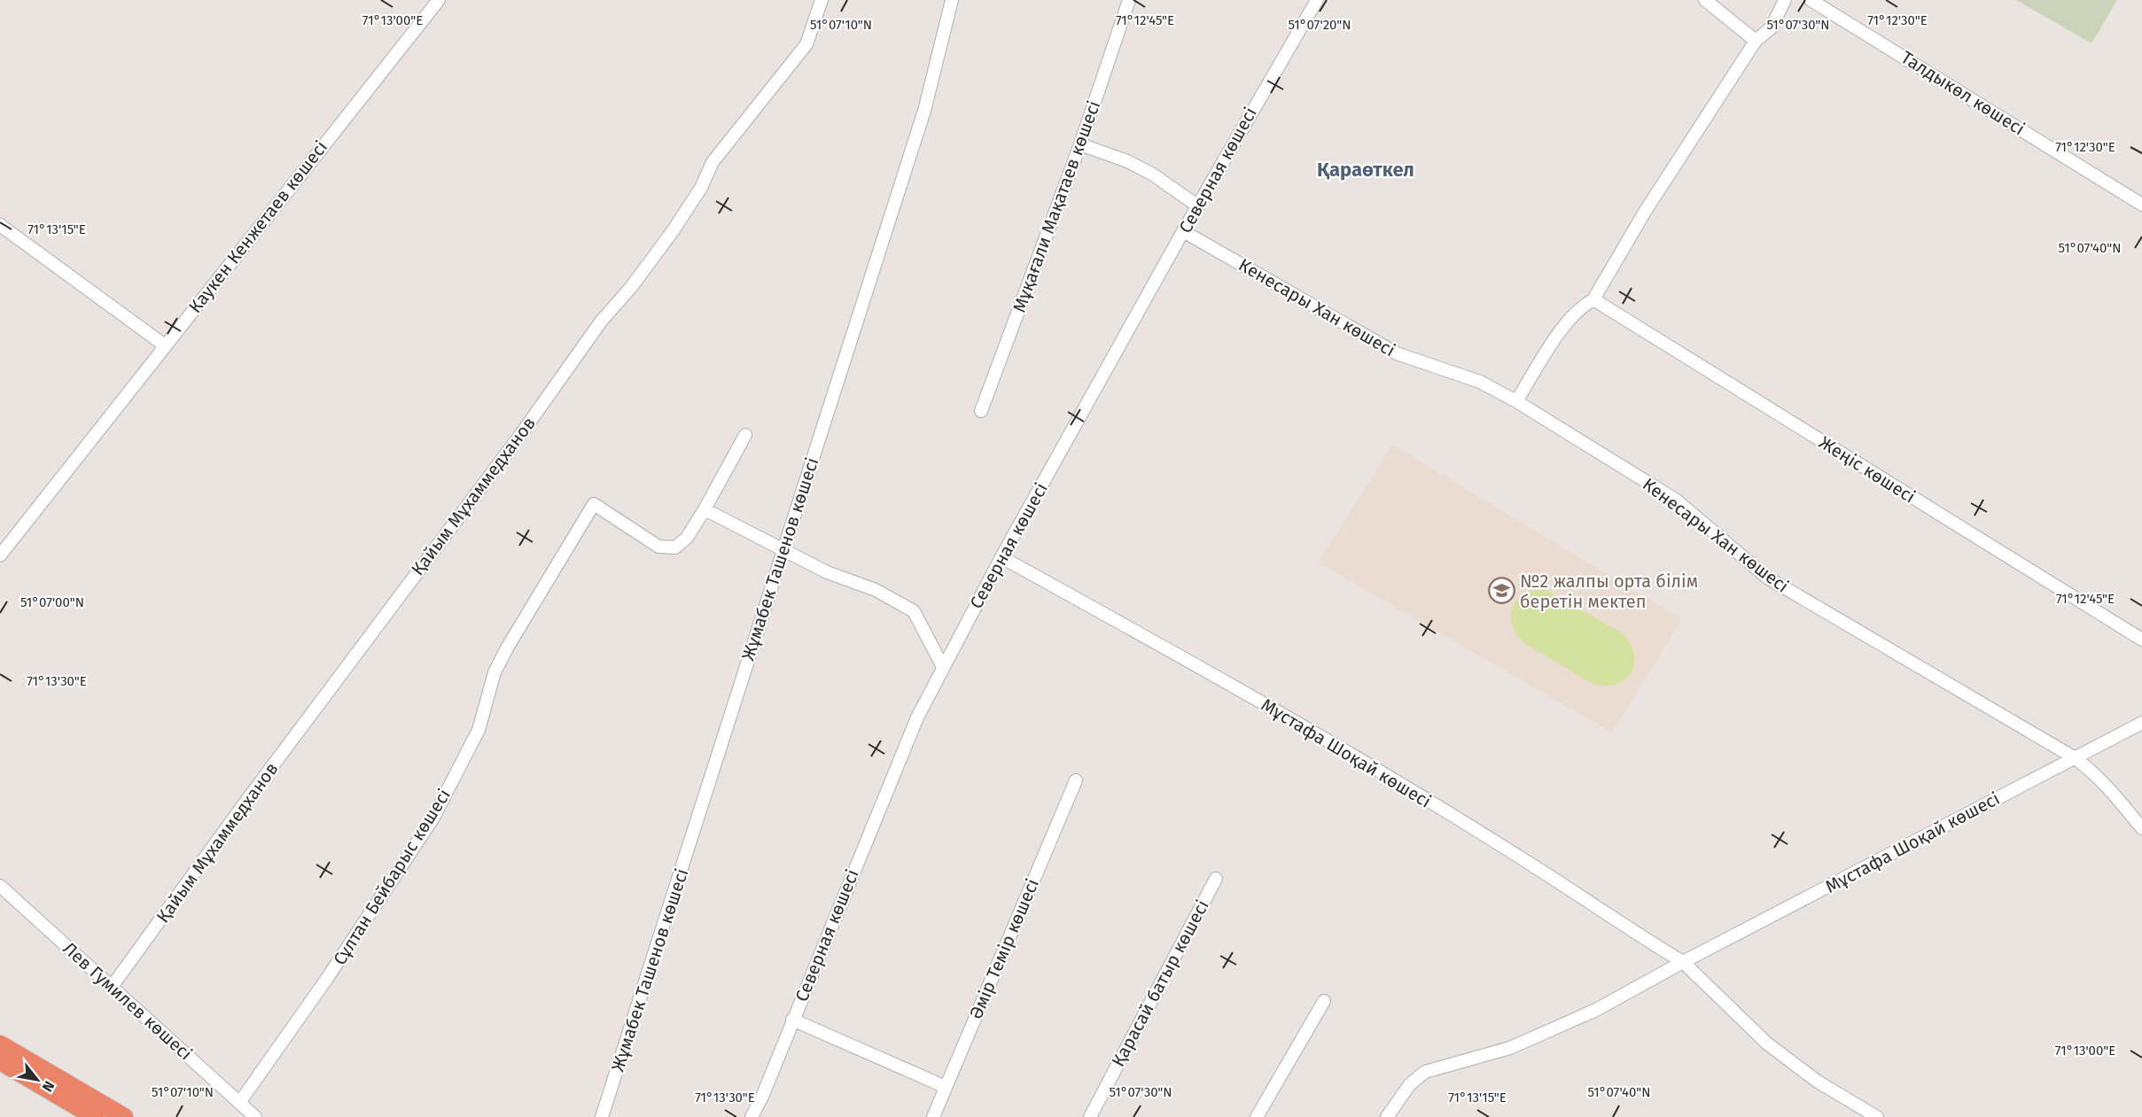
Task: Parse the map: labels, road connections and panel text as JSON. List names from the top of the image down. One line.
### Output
{"streets":{"street":["Талдыкөл көшесі","Северная көшесі","Мұқағали Мақатаев көшесі","Каукен Кенжетаев көшесі","Кенесары Хан көшесі","Жеңіс көшесі","Қайым Мұхаммедханов","Жұмабек Ташенов көшесі","Мұстафа Шоқай көшесі","Сұлтан Бейбарыс көшесі","Әмір Темір көшесі","Қарасай батыр көшесі","Лев Гумилев көшесі"]},"crossings":[["Северная көшесі","Кенесары Хан көшесі"],["Северная көшесі","Мұстафа Шоқай көшесі"],["Кенесары Хан көшесі","Мұстафа Шоқай көшесі"],["Қайым Мұхаммедханов","Лев Гумилев көшесі"],["Сұлтан Бейбарыс көшесі","Лев Гумилев көшесі"]],"districts":["Қараөткел"],"places":{"school or university":["№2 жалпы орта білім беретін мектеп"]},"north":"bottom right","coordinates":["71°13'00\"E","71°12'45\"E","71°12'30\"E","51°07'10\"N","51°07'20\"N","51°07'30\"N","71°13'15\"E","51°07'40\"N","51°07'00\"N","71°13'30\"E"]}
